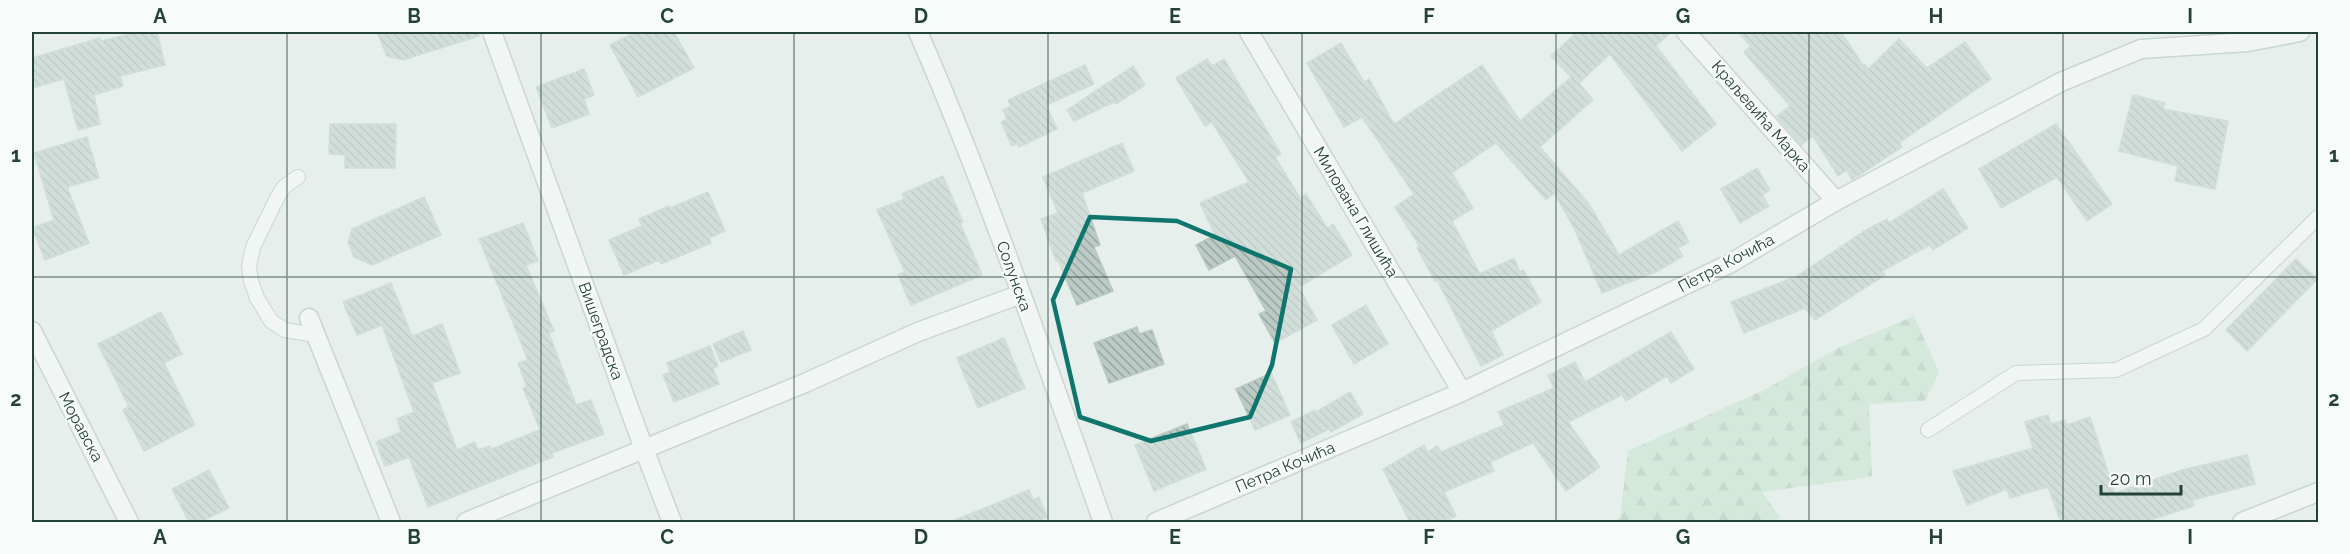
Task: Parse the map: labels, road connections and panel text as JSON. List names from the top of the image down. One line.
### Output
{"streets":{"street":["Краљевића Марка","Милована Глишића","Петра Кочића","Солунска","Вишеградска","Моравска"]},"crossings":[["Краљевића Марка","Петра Кочића"],["Милована Глишића","Петра Кочића"]],"scale_bar":"20 m","grid":{"columns":["A","B","C","D","E","F","G","H","I"],"rows":["1","2"]}}
